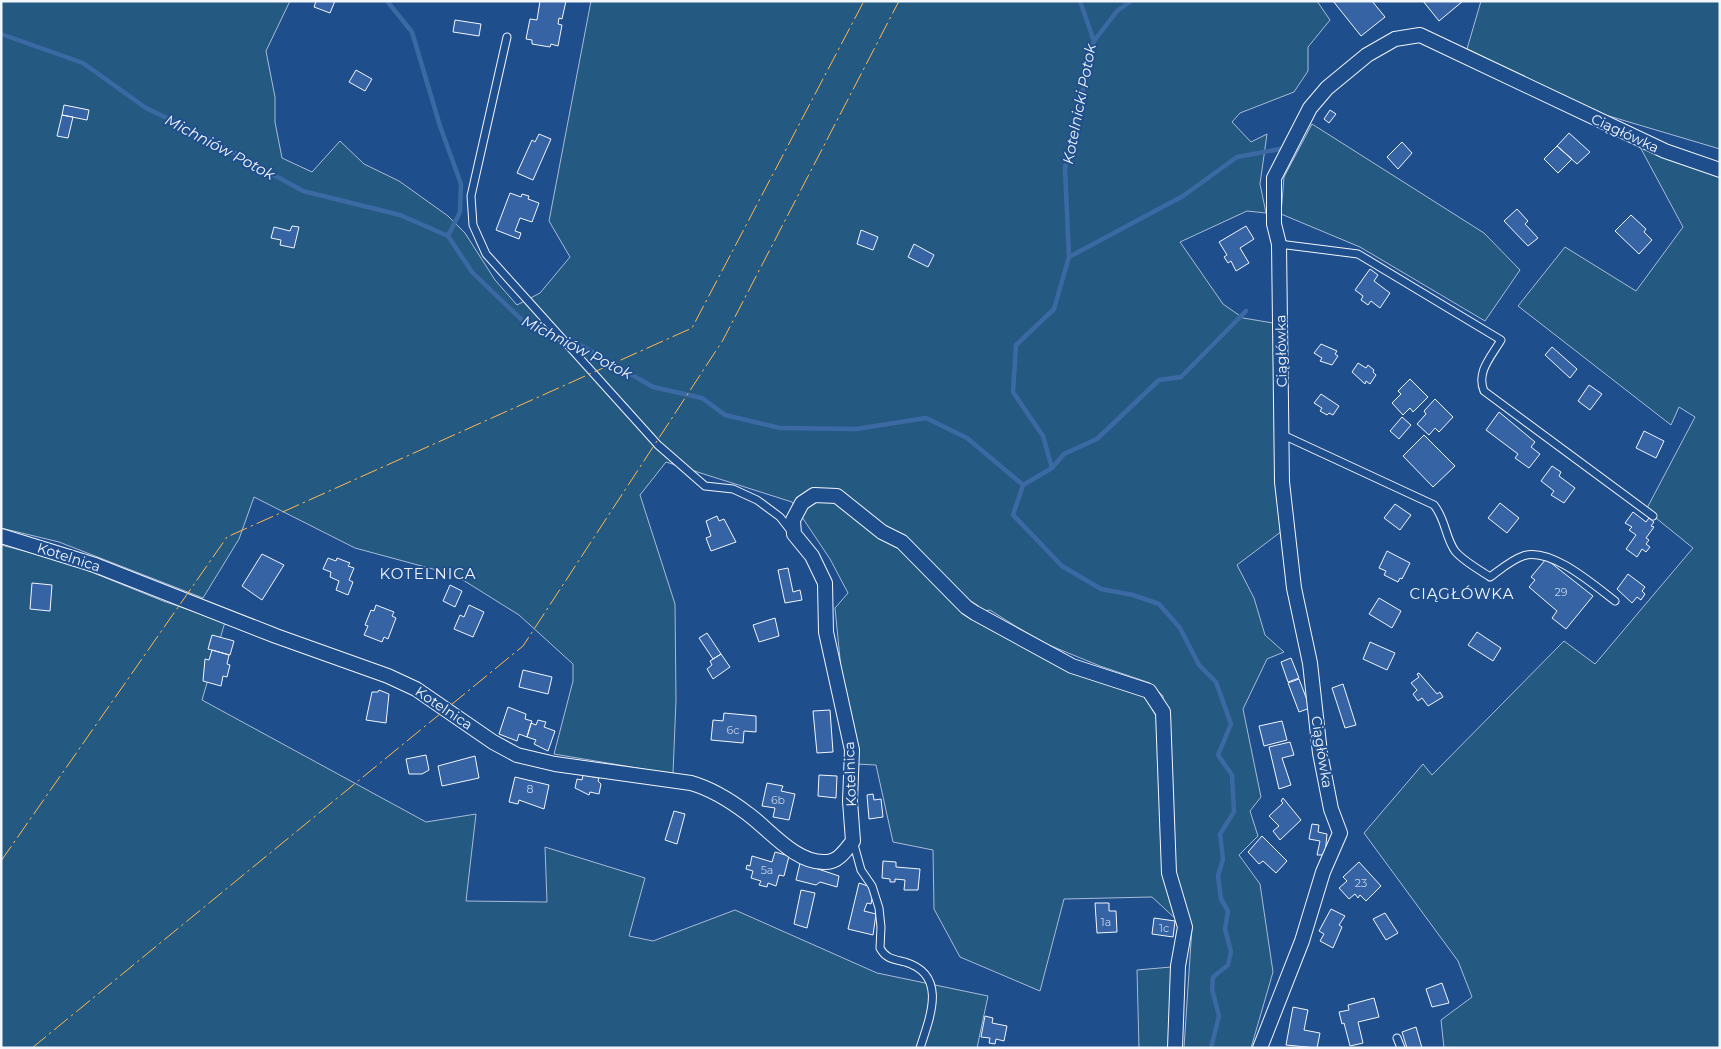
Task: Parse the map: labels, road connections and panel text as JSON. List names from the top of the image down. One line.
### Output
{"streets":{"street":["Ciągłówka","Kotelnica"]},"districts":["KOTELNICA","CIĄGŁÓWKA"],"water":["Kotelnicki Potok","Michniów Potok"],"house_numbers":["29","6c","8","6b","5a","23","1a","1c"]}
